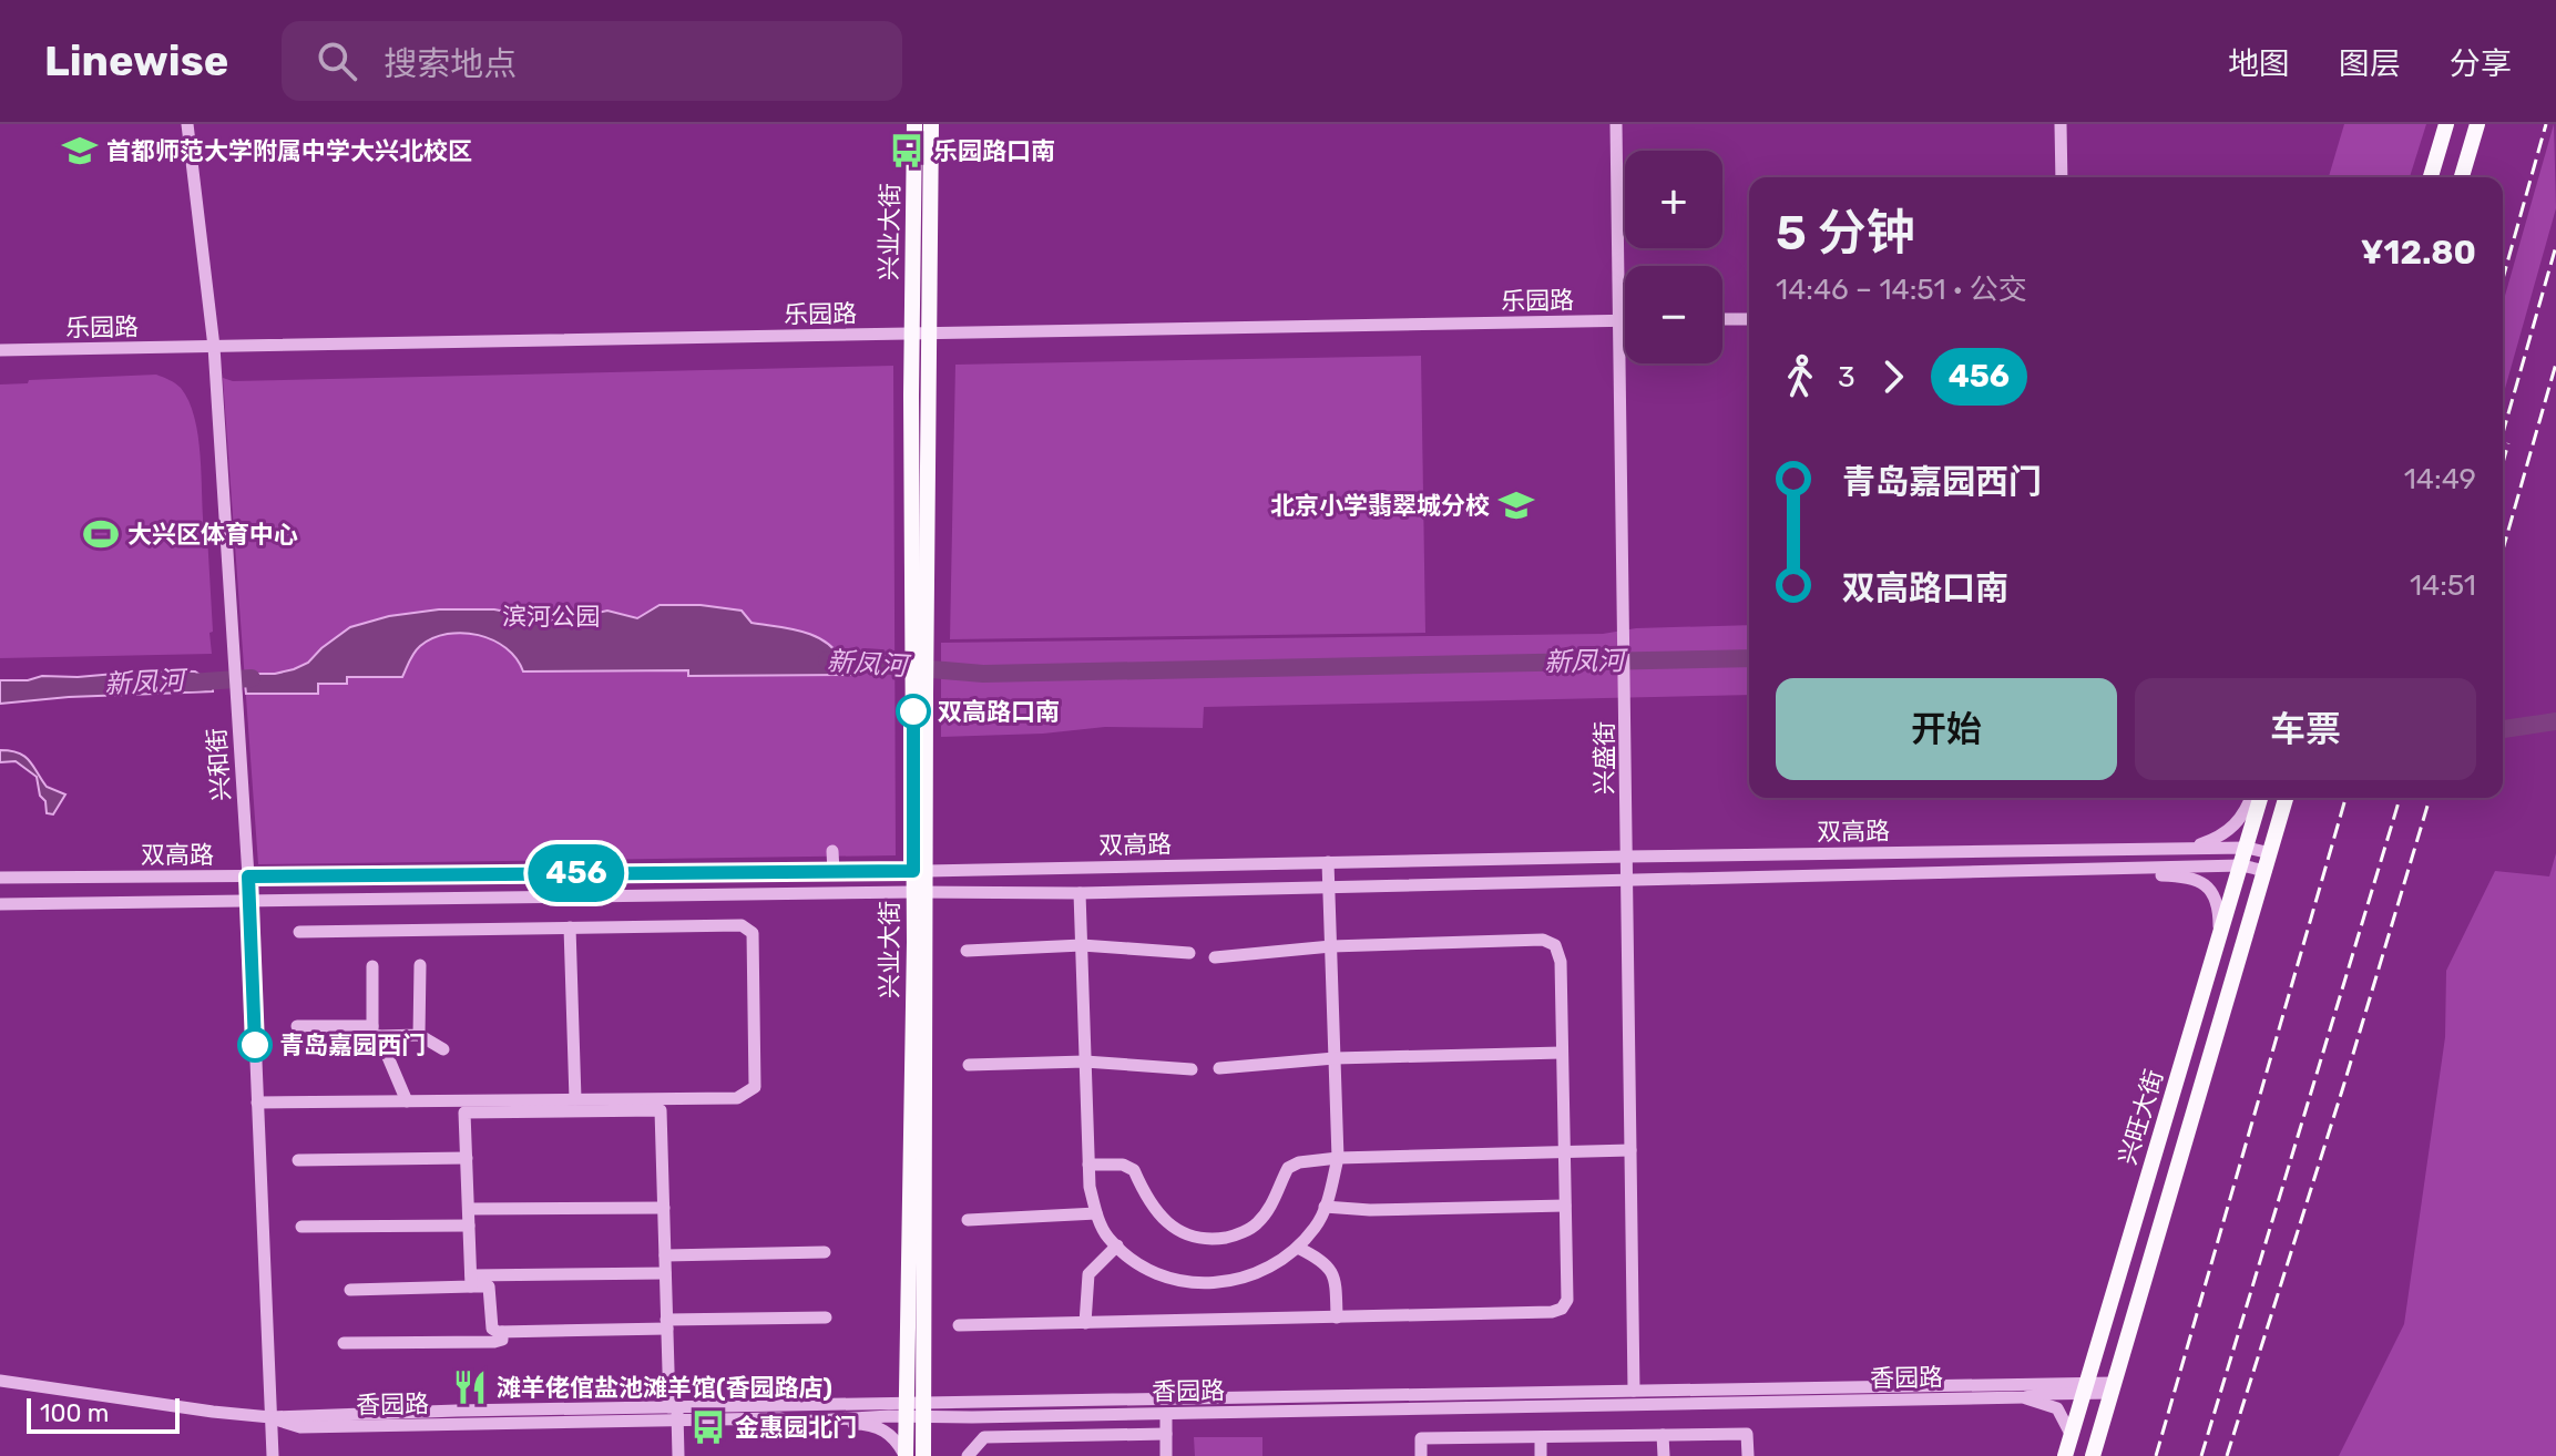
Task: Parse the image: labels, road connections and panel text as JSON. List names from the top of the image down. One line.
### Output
{"streets":{"main road":["兴业大街","兴旺大街"],"street":["乐园路","兴盛街","兴和街","双高路","香园路"]},"crossings":[["兴业大街","乐园路"],["兴业大街","双高路"],["兴业大街","香园路"],["乐园路","兴盛街"],["乐园路","兴和街"],["兴盛街","双高路"],["兴盛街","香园路"],["兴和街","双高路"],["兴和街","香园路"],["双高路","兴旺大街"],["兴旺大街","香园路"]],"water":["新凤河"],"parks":["滨河公园"],"places":{"school or university":["首都师范大学附属中学大兴北校区","北京小学翡翠城分校"],"bus stop":["乐园路口南","金惠园北门"],"sports":["大兴区体育中心"],"other":["双高路口南","青岛嘉园西门"],"restaurant":["滩羊佬倌盐池滩羊馆(香园路店)"]},"lines":["bus line 456"],"scale_bar":"100 m","page":{"header":"Linewise","search":"搜索地点","nav":["地图","图层","分享"],"on_map":"456","map_buttons":["+","−"],"heading":["5 分钟","14:46 – 14:51 · 公交","¥12.80"],"legs":["3","456"],"list":[{"name":"青岛嘉园西门","value":"14:49"},{"name":"双高路口南","value":"14:51"}],"buttons":["开始","车票"],"scale":"100 m"}}
